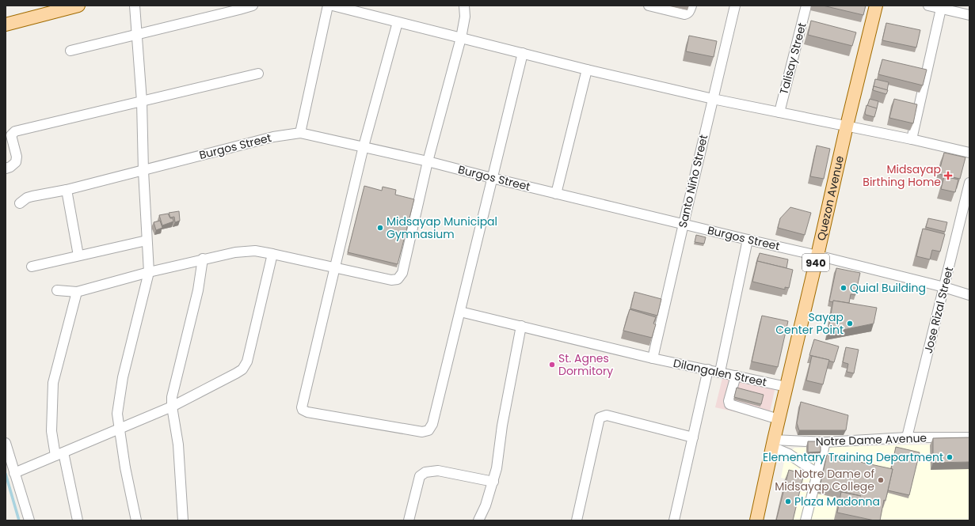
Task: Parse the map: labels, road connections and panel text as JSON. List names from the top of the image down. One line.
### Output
{"streets":{"main road":["Quezon Avenue","940"],"street":["Talisay Street","Burgos Street","Santo Niño Street","Jose Rizal Street","Dilangalen Street","Notre Dame Avenue"]},"crossings":[["Burgos Street","Santo Niño Street"],["Burgos Street","Quezon Avenue"],["Burgos Street","Jose Rizal Street"],["Santo Niño Street","Dilangalen Street"],["Quezon Avenue","Dilangalen Street"],["Quezon Avenue","Notre Dame Avenue"],["Jose Rizal Street","Notre Dame Avenue"]],"places":{"health":["Midsayap Birthing Home"],"other":["Midsayap Municipal Gymnasium","Quial Building","Sayap Center Point","St. Agnes Dormitory","Elementary Training Department","Notre Dame of Midsayap College","Plaza Madonna"]}}
